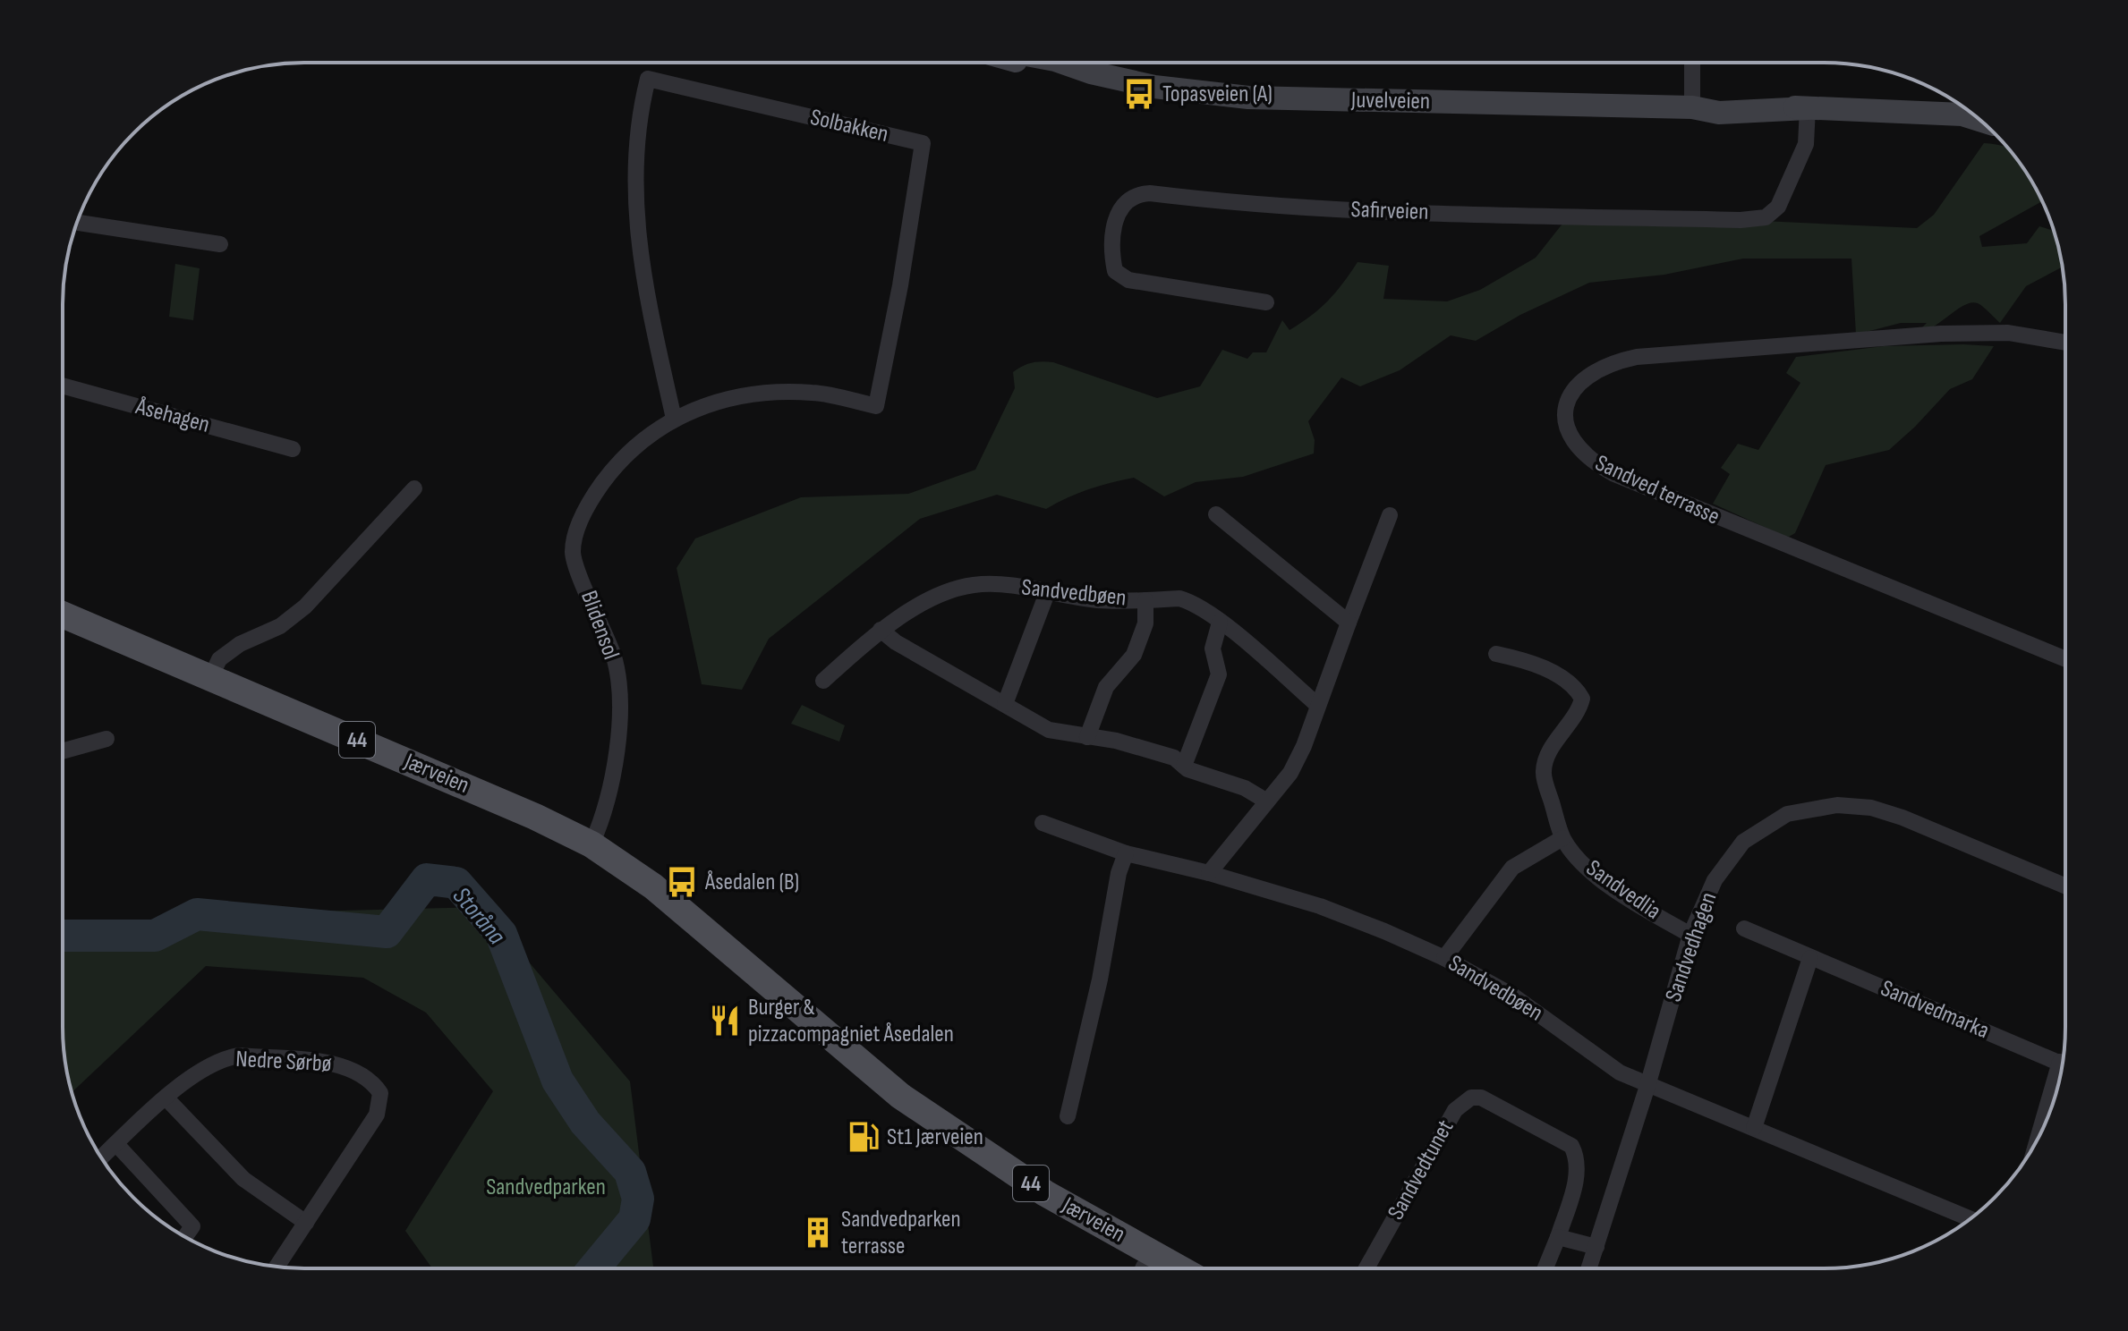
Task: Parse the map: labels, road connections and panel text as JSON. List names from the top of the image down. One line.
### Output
{"streets":{"main road":["44","Jærveien"],"street":["Juvelveien","Solbakken","Safirveien","Åsehagen","Sandved terrasse","Sandvedbøen","Blidensol","Sandvedlia","Sandvedhagen","Sandvedmarka","Nedre Sørbø","Sandvedtunet"]},"crossings":[["Juvelveien","Safirveien"],["Solbakken","Blidensol"],["Sandvedbøen","Sandvedhagen"],["Blidensol","Jærveien"],["Sandvedlia","Sandvedhagen"]],"water":["Storåna"],"parks":["Sandvedparken"],"places":{"bus stop":["Topasveien (A)","Åsedalen (B)"],"restaurant":["Burger & pizzacompagniet Åsedalen"],"fuel station":["St1 Jærveien"],"building":["Sandvedparken terrasse"]}}
